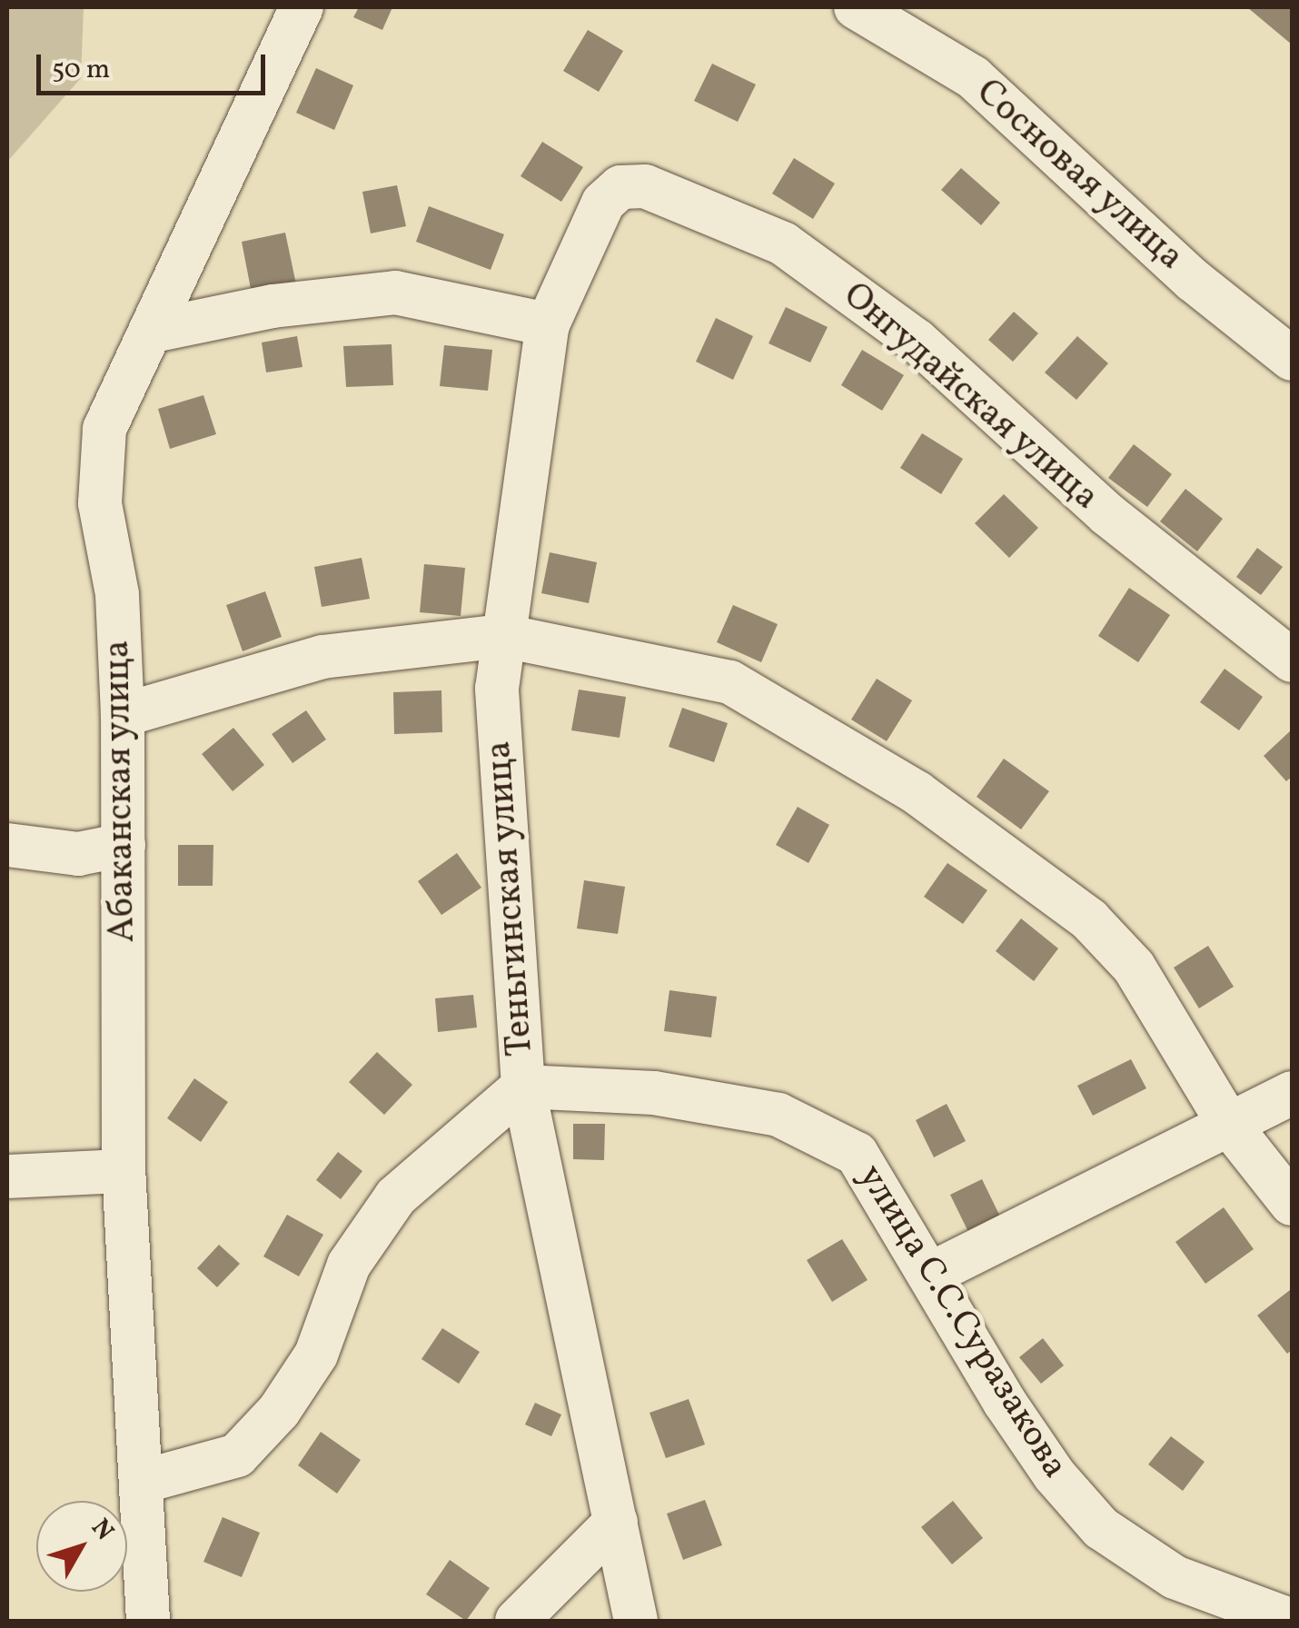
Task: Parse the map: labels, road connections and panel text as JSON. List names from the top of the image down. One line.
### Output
{"streets":{"street":["Сосновая улица","Онгудайская улица","Абаканская улица","Теньгинская улица","улица С.С.Суразакова"]},"crossings":[["Онгудайская улица","Теньгинская улица"],["Теньгинская улица","улица С.С.Суразакова"]],"scale_bar":"50 m","north":"top right"}
